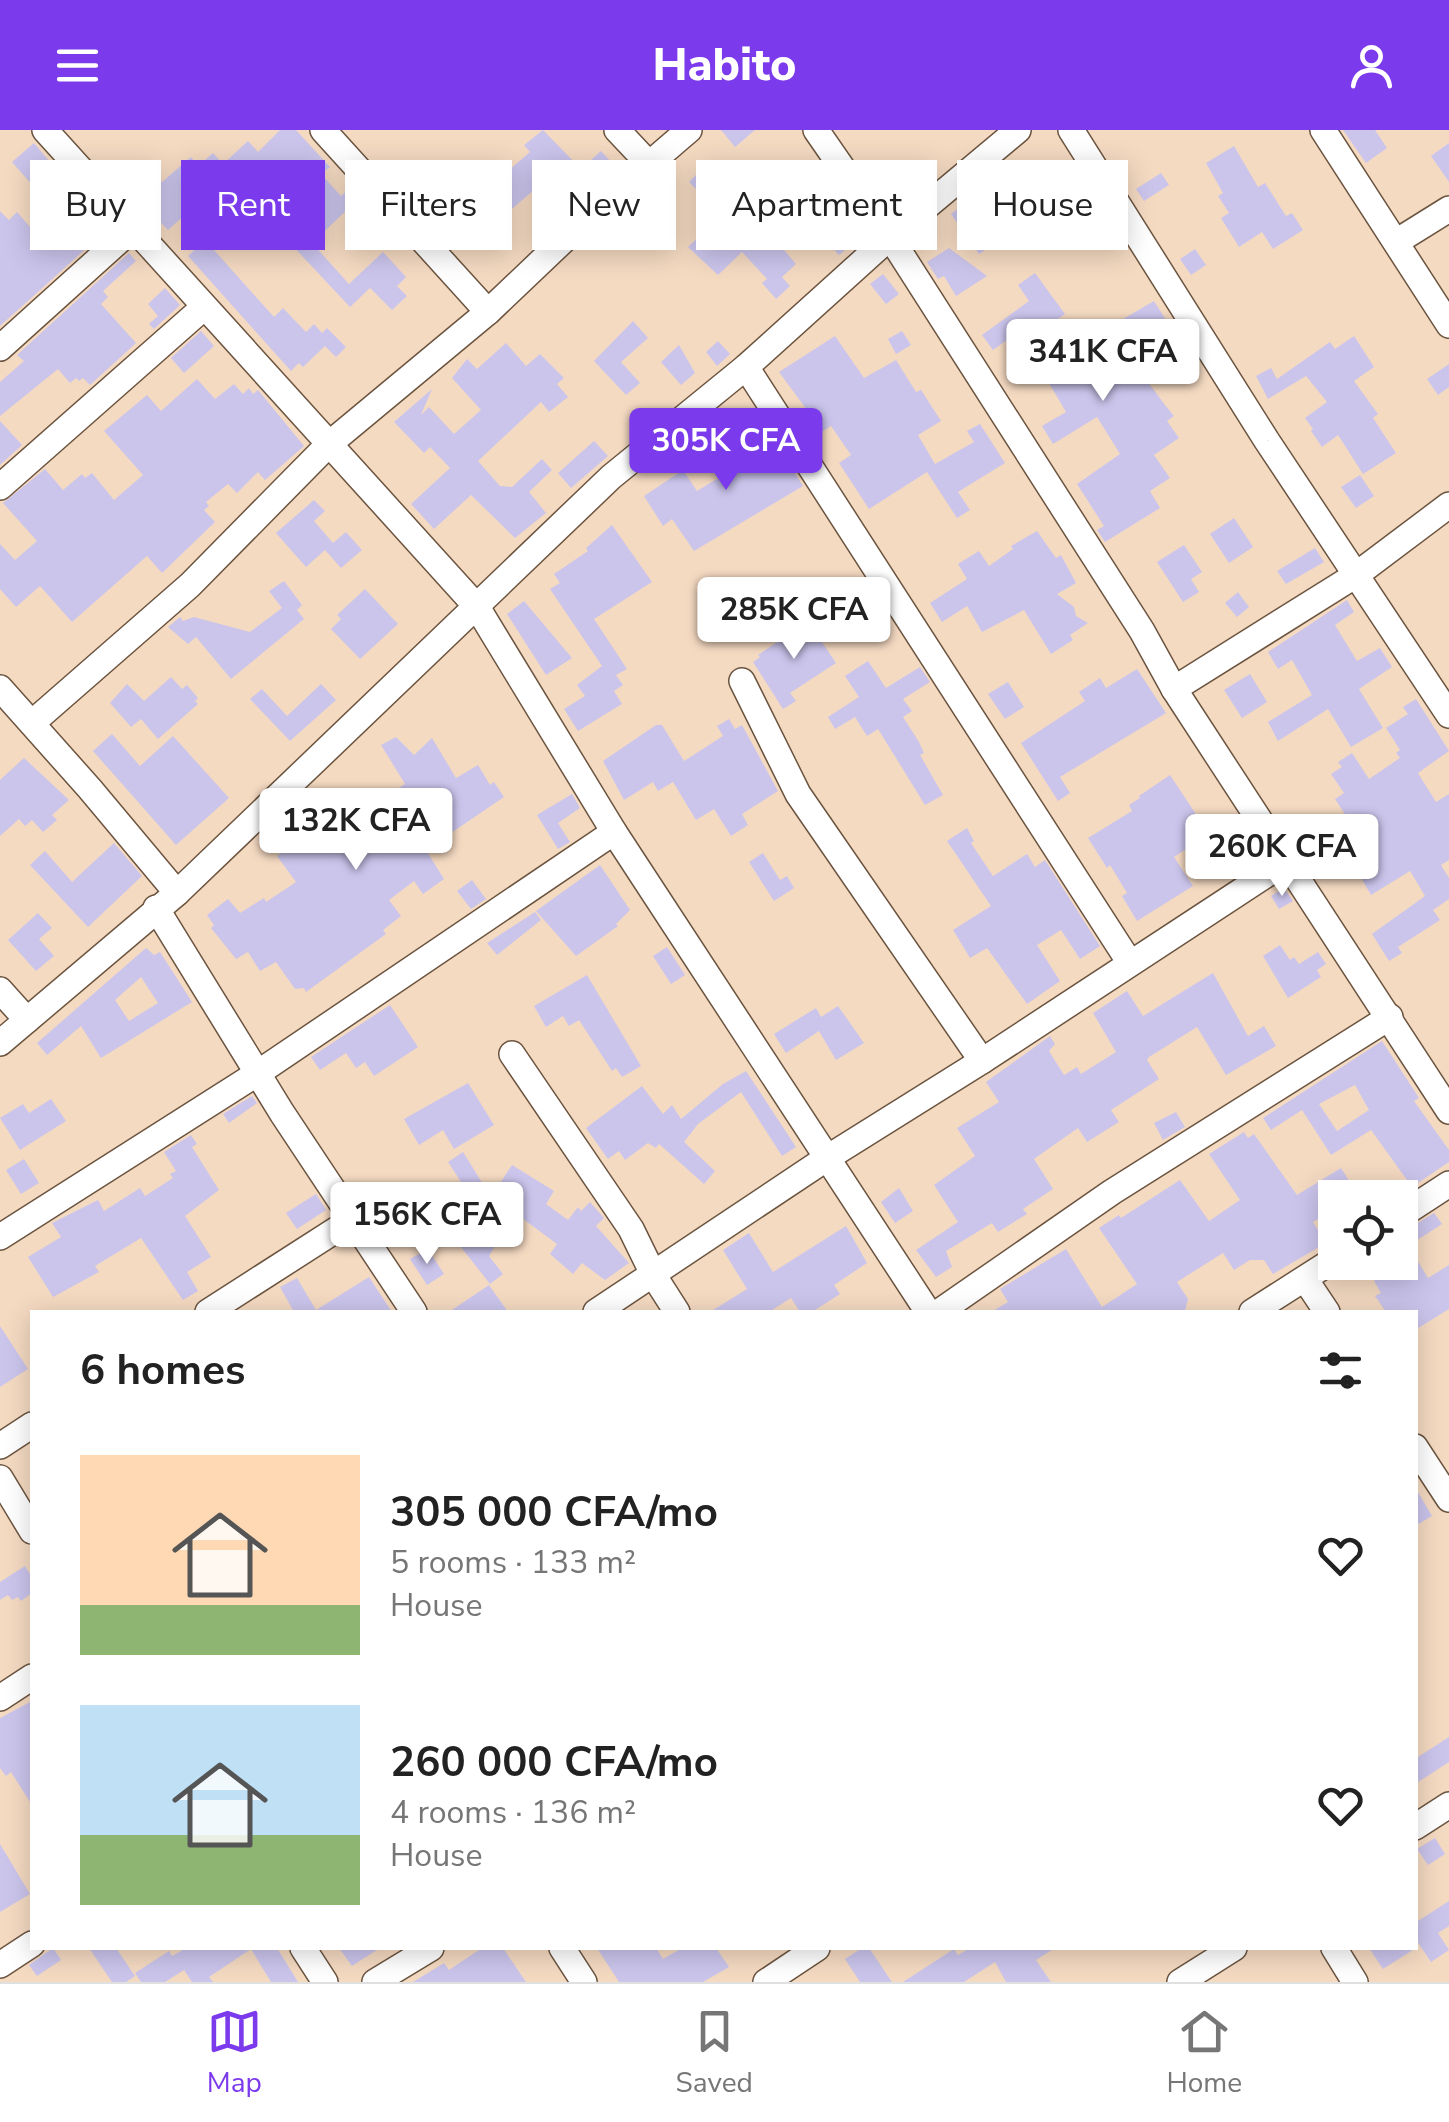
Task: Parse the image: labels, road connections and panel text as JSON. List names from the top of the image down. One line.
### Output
{"page":{"header":"Habito","chip":["Buy","Rent","Filters","New","Apartment","House"],"price":["341K CFA","305K CFA","285K CFA","132K CFA","260K CFA","156K CFA"],"heading":"6 homes","list":[{"name":"305 000 CFA/mo","note":"5 rooms · 133 m² · House"},{"name":"260 000 CFA/mo","note":"4 rooms · 136 m² · House"}],"tabs":["Map","Saved","Home"]}}
